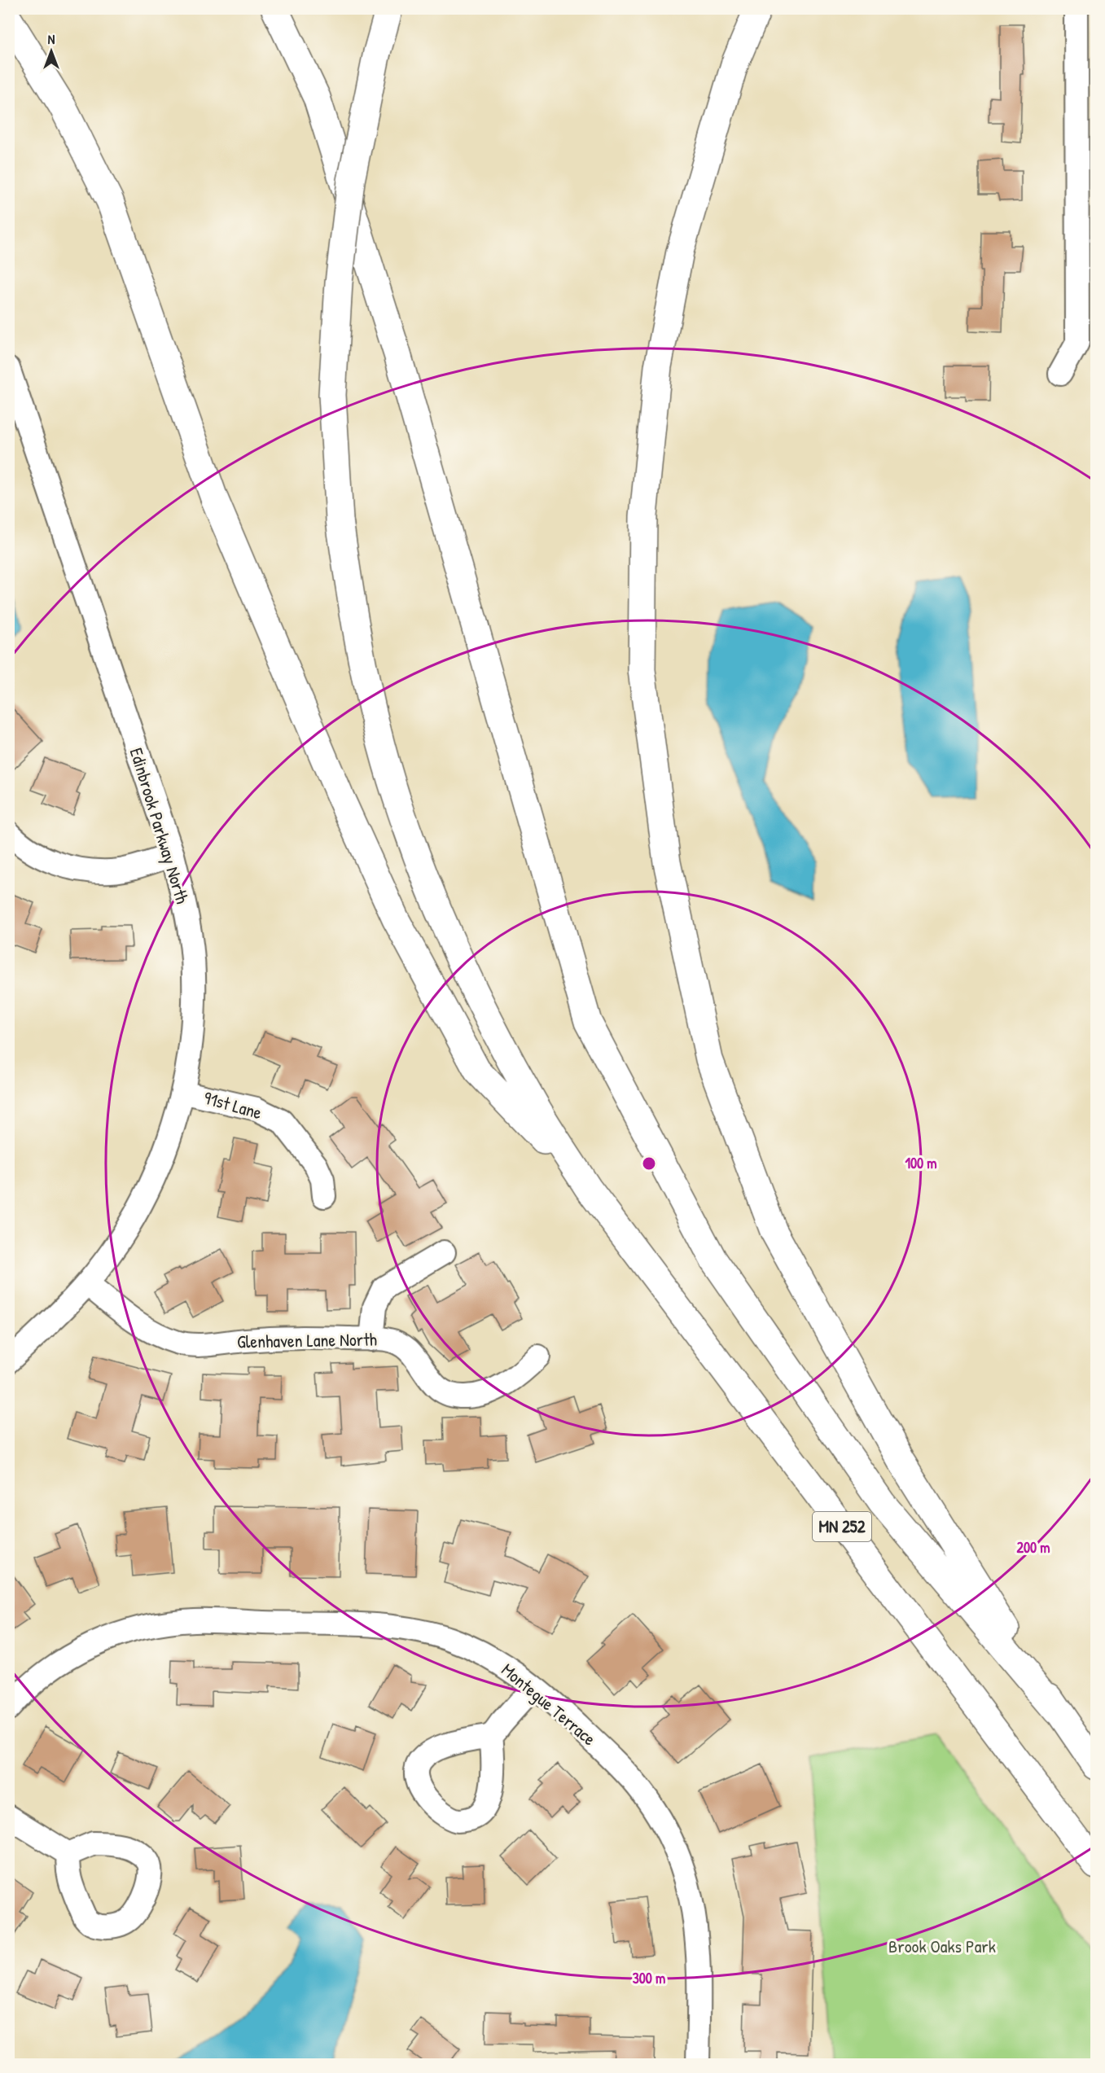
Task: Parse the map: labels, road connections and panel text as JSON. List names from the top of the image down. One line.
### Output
{"streets":{"highway":["MN 252"],"street":["Edinbrook Parkway North","91st Lane","Glenhaven Lane North","Montegue Terrace"]},"crossings":[["Edinbrook Parkway North","91st Lane"],["Edinbrook Parkway North","Glenhaven Lane North"]],"parks":["Brook Oaks Park"],"north":"top","rings":["100 m","200 m","300 m"]}
